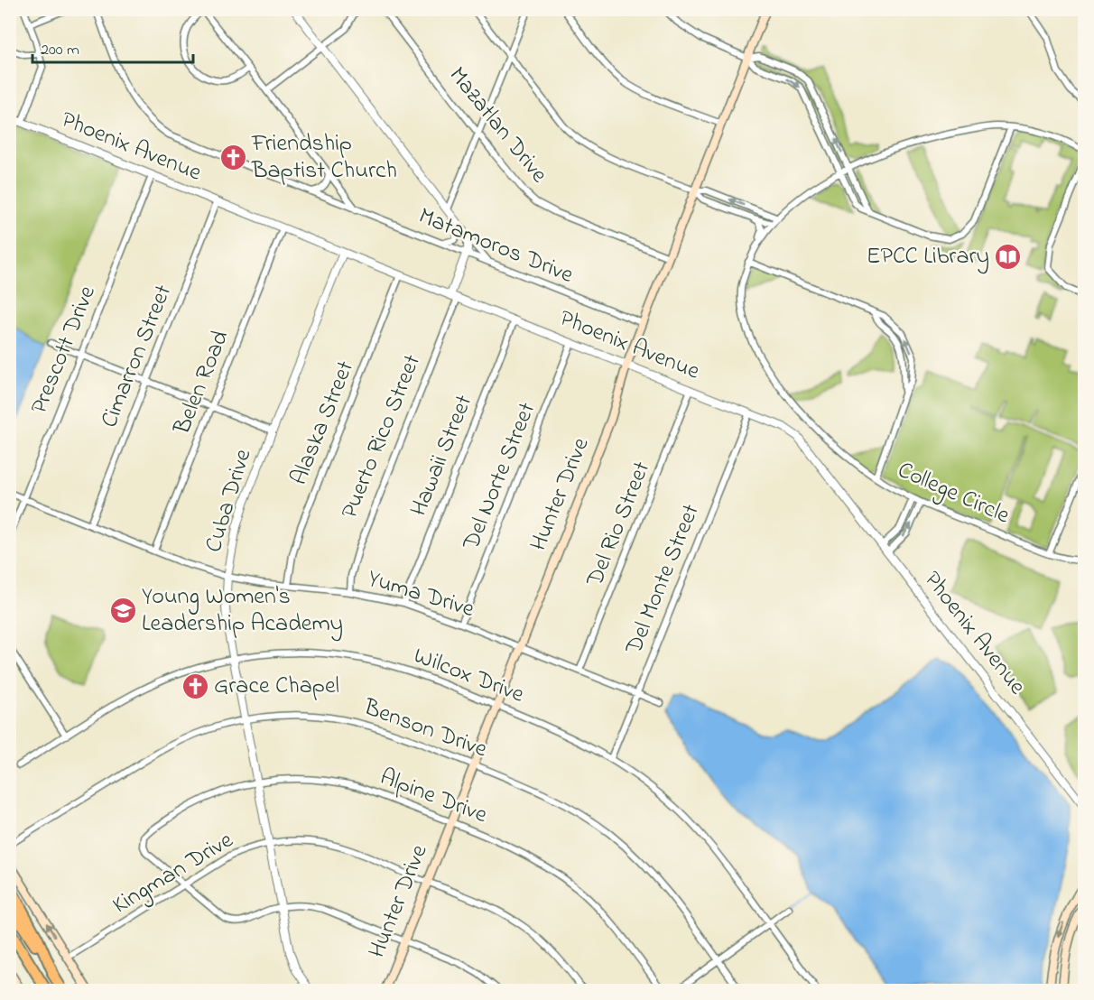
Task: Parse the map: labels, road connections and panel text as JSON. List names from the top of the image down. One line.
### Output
{"streets":{"main road":["Hunter Drive"],"street":["Mazatlan Drive","Phoenix Avenue","Matamoros Drive","Prescott Drive","Cimarron Street","Belen Road","Alaska Street","Puerto Rico Street","Hawaii Street","Del Norte Street","College Circle","Cuba Drive","Del Rio Street","Del Monte Street","Yuma Drive","Wilcox Drive","Benson Drive","Alpine Drive","Kingman Drive"]},"crossings":[["Mazatlan Drive","Hunter Drive"],["Phoenix Avenue","Prescott Drive"],["Phoenix Avenue","Cimarron Street"],["Phoenix Avenue","Belen Road"],["Phoenix Avenue","Alaska Street"],["Phoenix Avenue","Puerto Rico Street"],["Phoenix Avenue","Hawaii Street"],["Phoenix Avenue","Del Norte Street"],["Phoenix Avenue","Hunter Drive"],["Phoenix Avenue","Cuba Drive"],["Phoenix Avenue","Del Rio Street"],["Phoenix Avenue","Del Monte Street"],["Matamoros Drive","Puerto Rico Street"],["Matamoros Drive","Hunter Drive"],["Prescott Drive","Yuma Drive"],["Cimarron Street","Yuma Drive"],["Belen Road","Yuma Drive"],["Alaska Street","Yuma Drive"],["Puerto Rico Street","Yuma Drive"],["Hawaii Street","Yuma Drive"],["Del Norte Street","Yuma Drive"],["Hunter Drive","Yuma Drive"],["Hunter Drive","Wilcox Drive"],["Hunter Drive","Benson Drive"],["Hunter Drive","Alpine Drive"],["Hunter Drive","Kingman Drive"],["Cuba Drive","Yuma Drive"],["Cuba Drive","Wilcox Drive"],["Cuba Drive","Benson Drive"],["Cuba Drive","Alpine Drive"],["Cuba Drive","Kingman Drive"],["Del Rio Street","Yuma Drive"],["Del Monte Street","Yuma Drive"],["Del Monte Street","Wilcox Drive"],["Alpine Drive","Kingman Drive"]],"places":{"church":["Friendship Baptist Church","Grace Chapel"],"library":["EPCC Library"],"school or university":["Young Women's Leadership Academy"]},"scale_bar":"200 m"}
